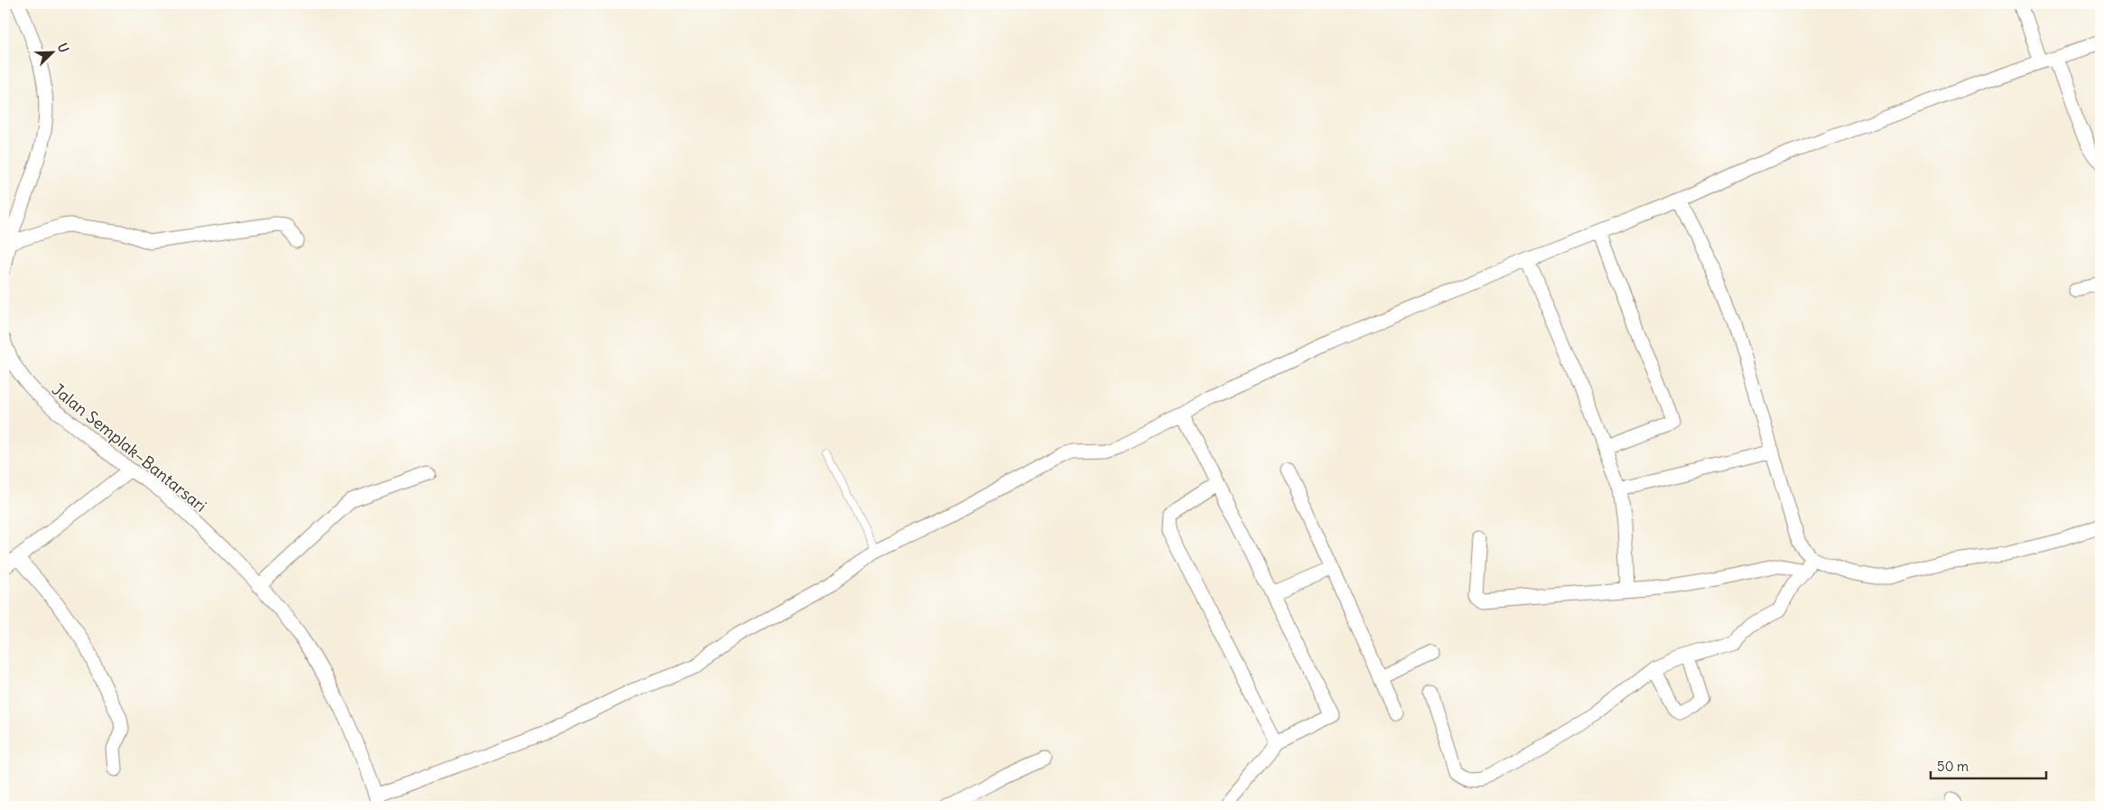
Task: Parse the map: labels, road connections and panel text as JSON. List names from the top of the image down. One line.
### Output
{"streets":{"street":["Jalan Semplak–Bantarsari"]},"scale_bar":"50 m","north":"top right"}
